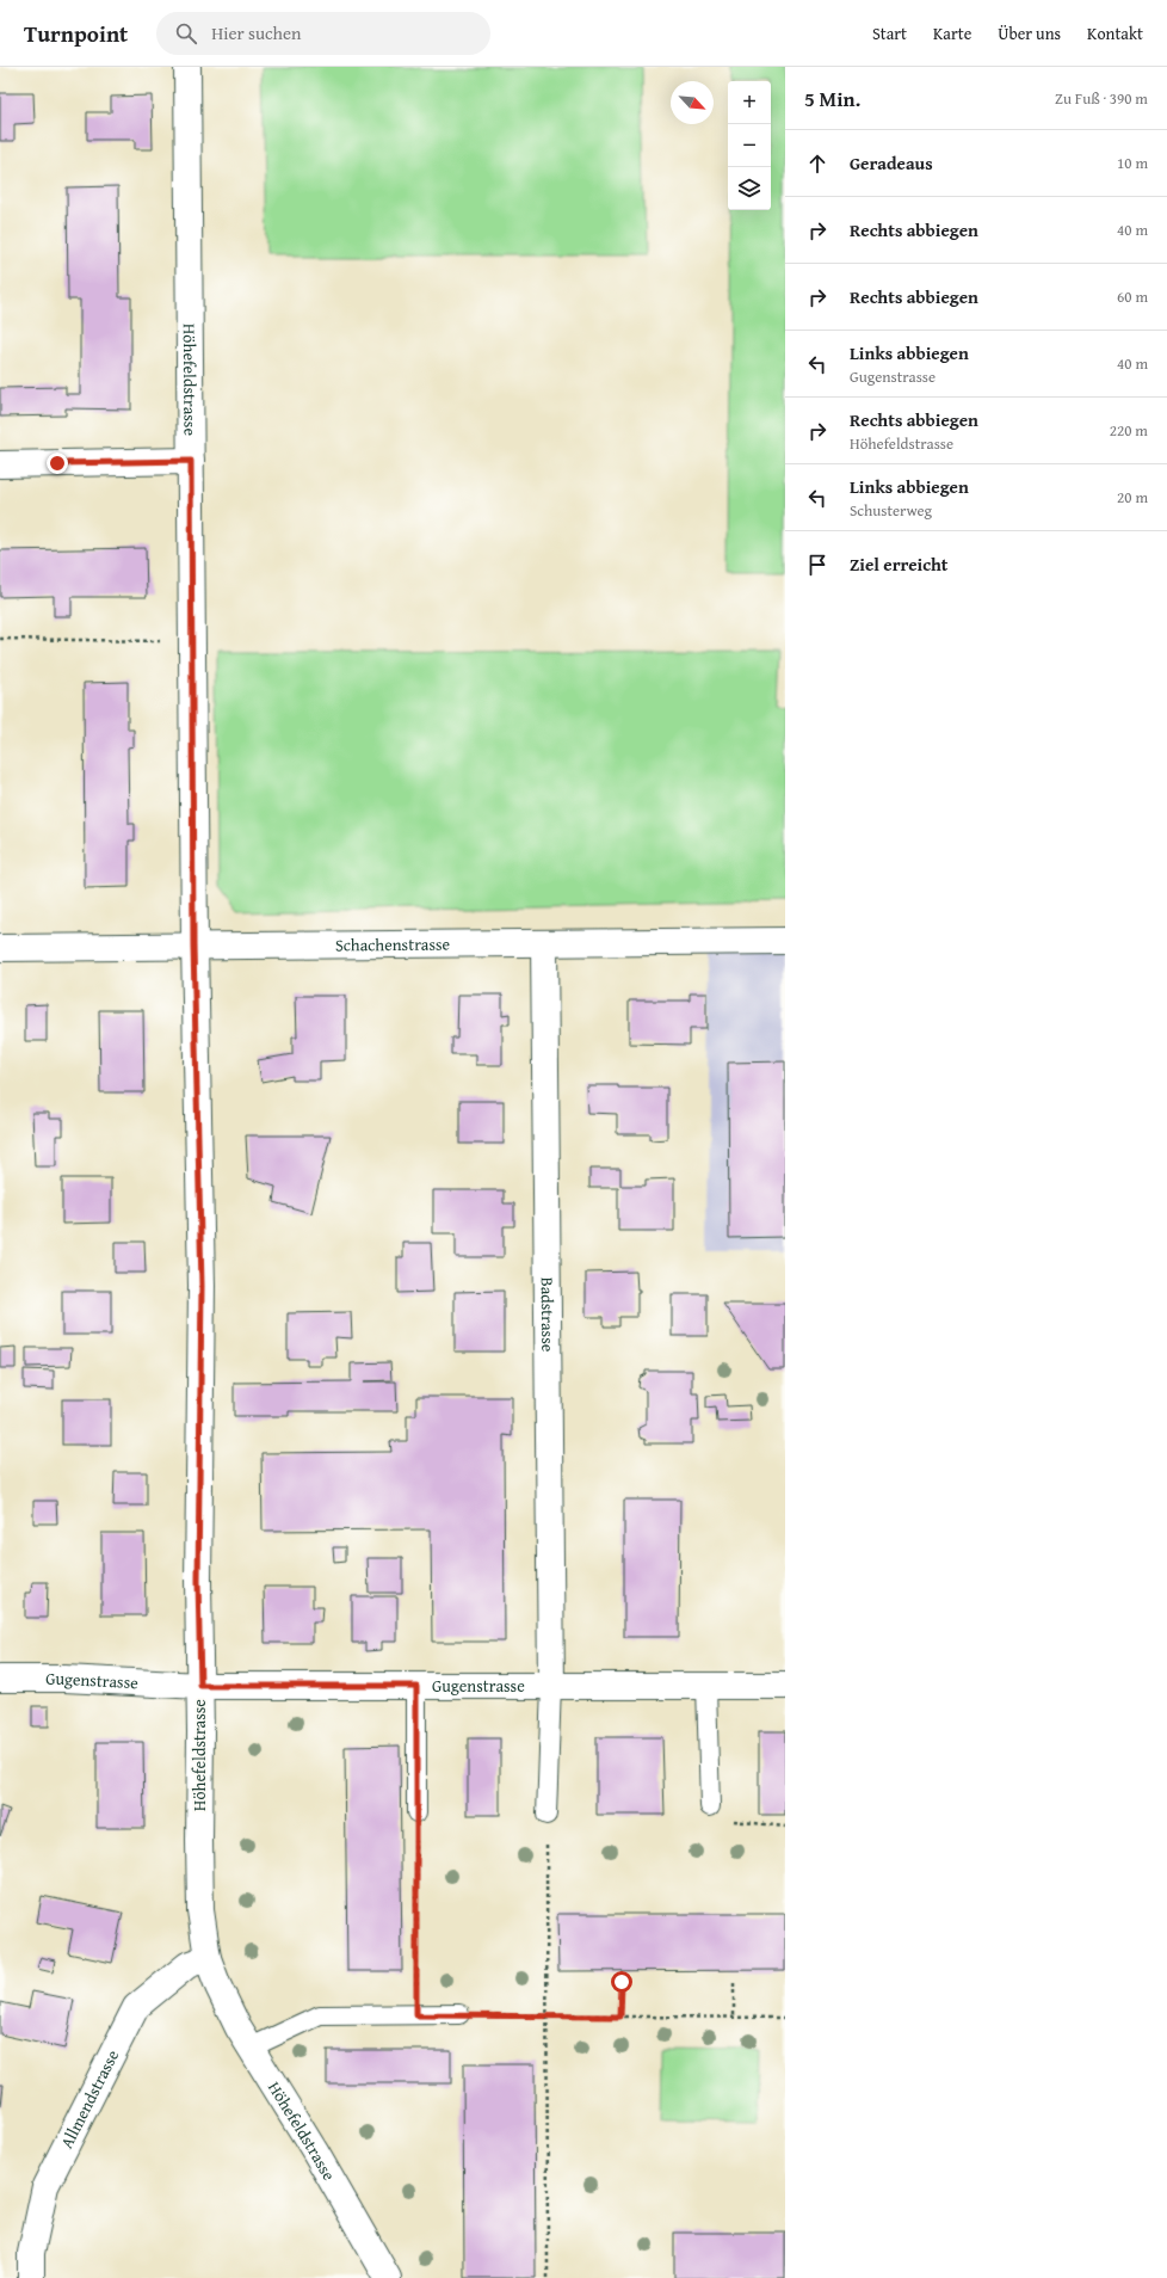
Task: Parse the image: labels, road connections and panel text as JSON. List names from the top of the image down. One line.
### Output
{"streets":{"street":["Höhefeldstrasse","Schachenstrasse","Badstrasse","Gugenstrasse","Allmendstrasse"]},"crossings":[["Höhefeldstrasse","Schachenstrasse"],["Höhefeldstrasse","Gugenstrasse"],["Höhefeldstrasse","Allmendstrasse"],["Schachenstrasse","Badstrasse"],["Badstrasse","Gugenstrasse"]],"north":"bottom right","page":{"header":"Turnpoint","search":"Hier suchen","nav":["Start","Karte","Über uns","Kontakt"],"heading":["5 Min.","Zu Fuß · 390 m"],"map_buttons":["+","−"],"list":[["Geradeaus","10 m"],["Rechts abbiegen","40 m"],["Rechts abbiegen","60 m"],["Links abbiegen","Gugenstrasse","40 m"],["Rechts abbiegen","Höhefeldstrasse","220 m"],["Links abbiegen","Schusterweg","20 m"],"Ziel erreicht"]}}
